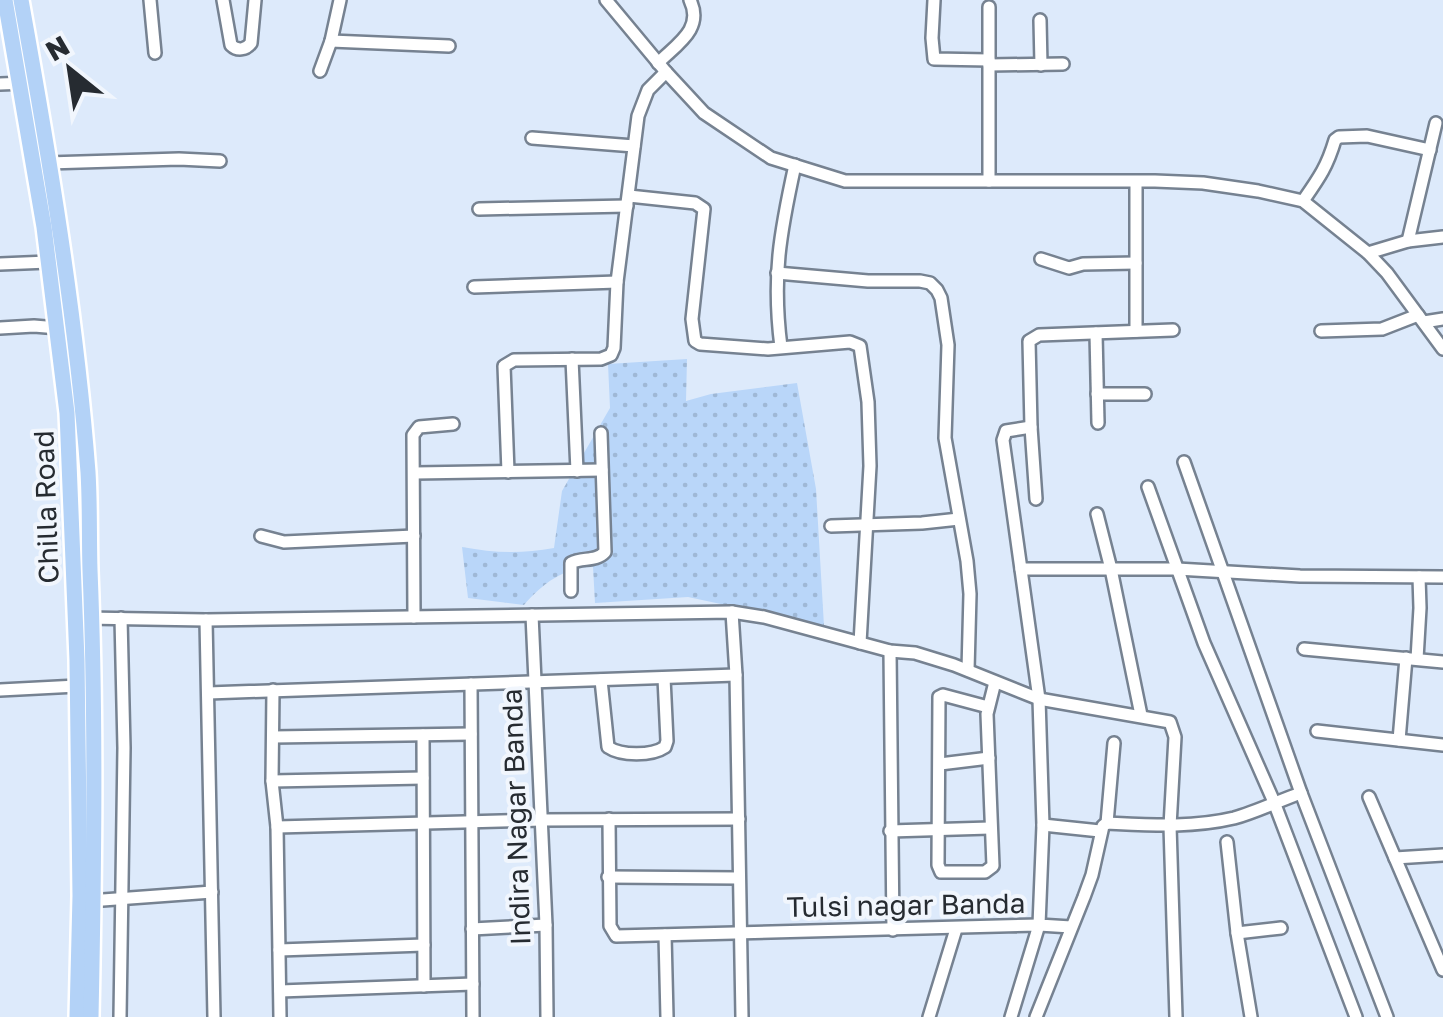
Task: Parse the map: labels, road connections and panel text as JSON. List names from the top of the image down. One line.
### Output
{"streets":{"main road":["Chilla Road"],"street":["Indira Nagar Banda","Tulsi nagar Banda"]},"north":"top left"}
